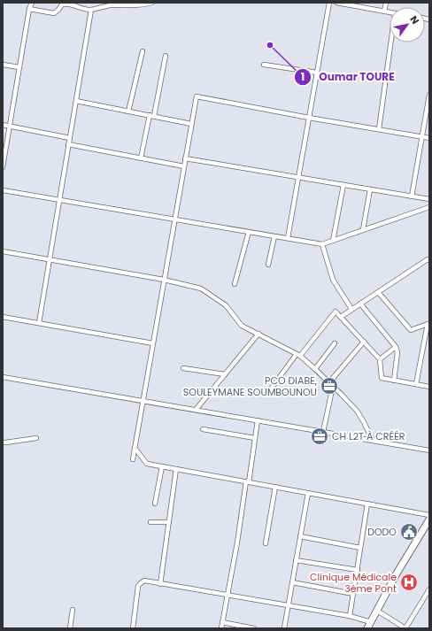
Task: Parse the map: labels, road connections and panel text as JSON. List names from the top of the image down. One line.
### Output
{"places":{"other":["Oumar TOURE"],"office":["PCO DIABE, SOULEYMANE SOUMBOUNOU","CH L2T À CRÉÉR"],"public building":["DODO"],"hospital":["Clinique Médicale 3éme Pont"]},"north":"top right"}
